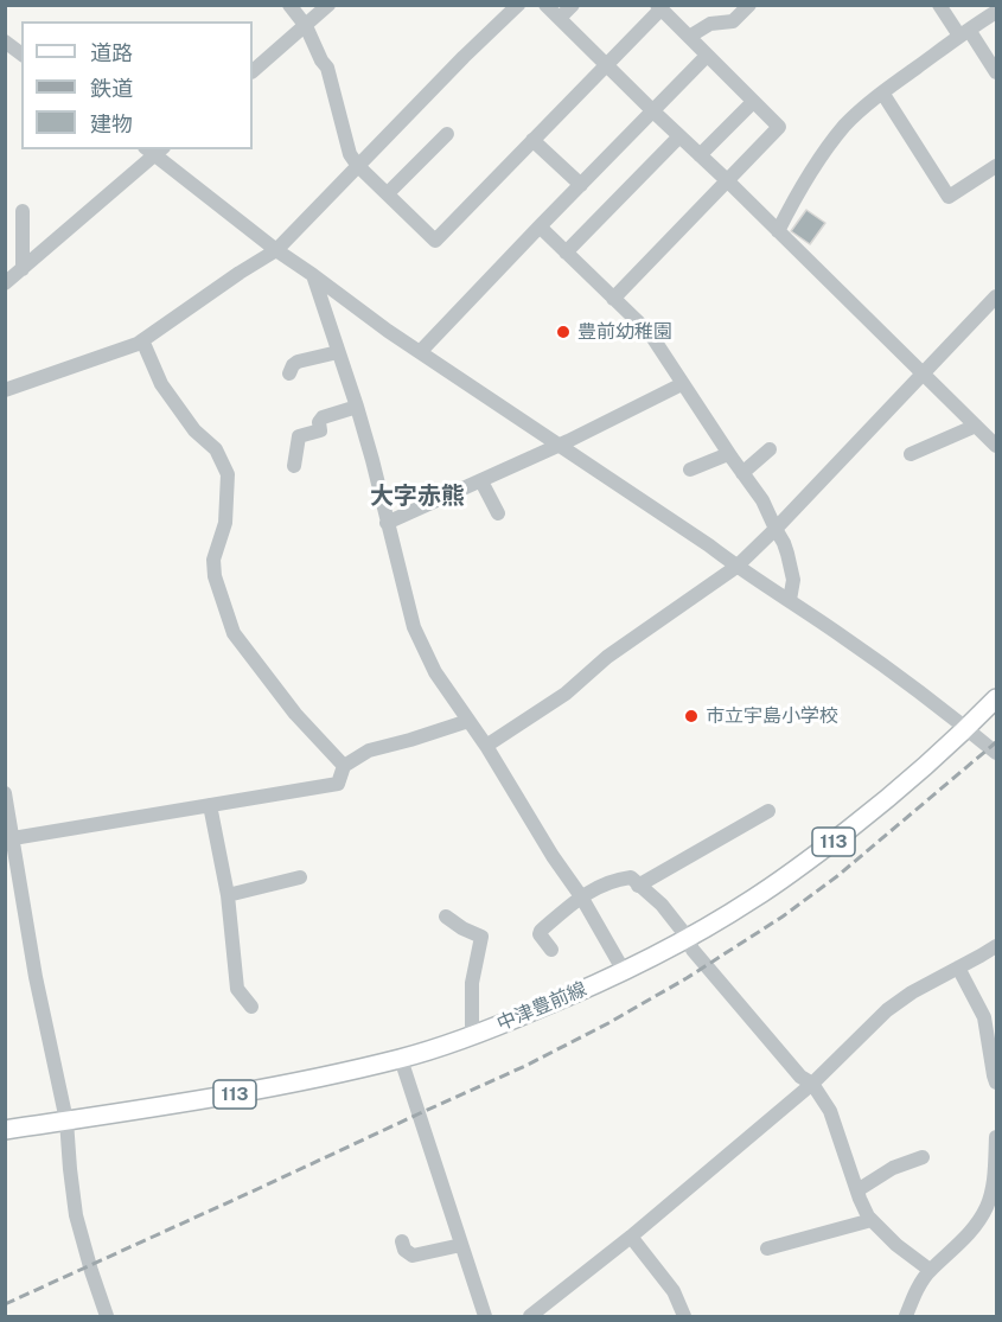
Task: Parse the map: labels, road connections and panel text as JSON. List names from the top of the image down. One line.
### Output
{"streets":{"main road":["113","中津豊前線"]},"districts":["大字赤熊"],"places":["豊前幼稚園","市立宇島小学校"],"legend":["道路","鉄道","建物"]}
